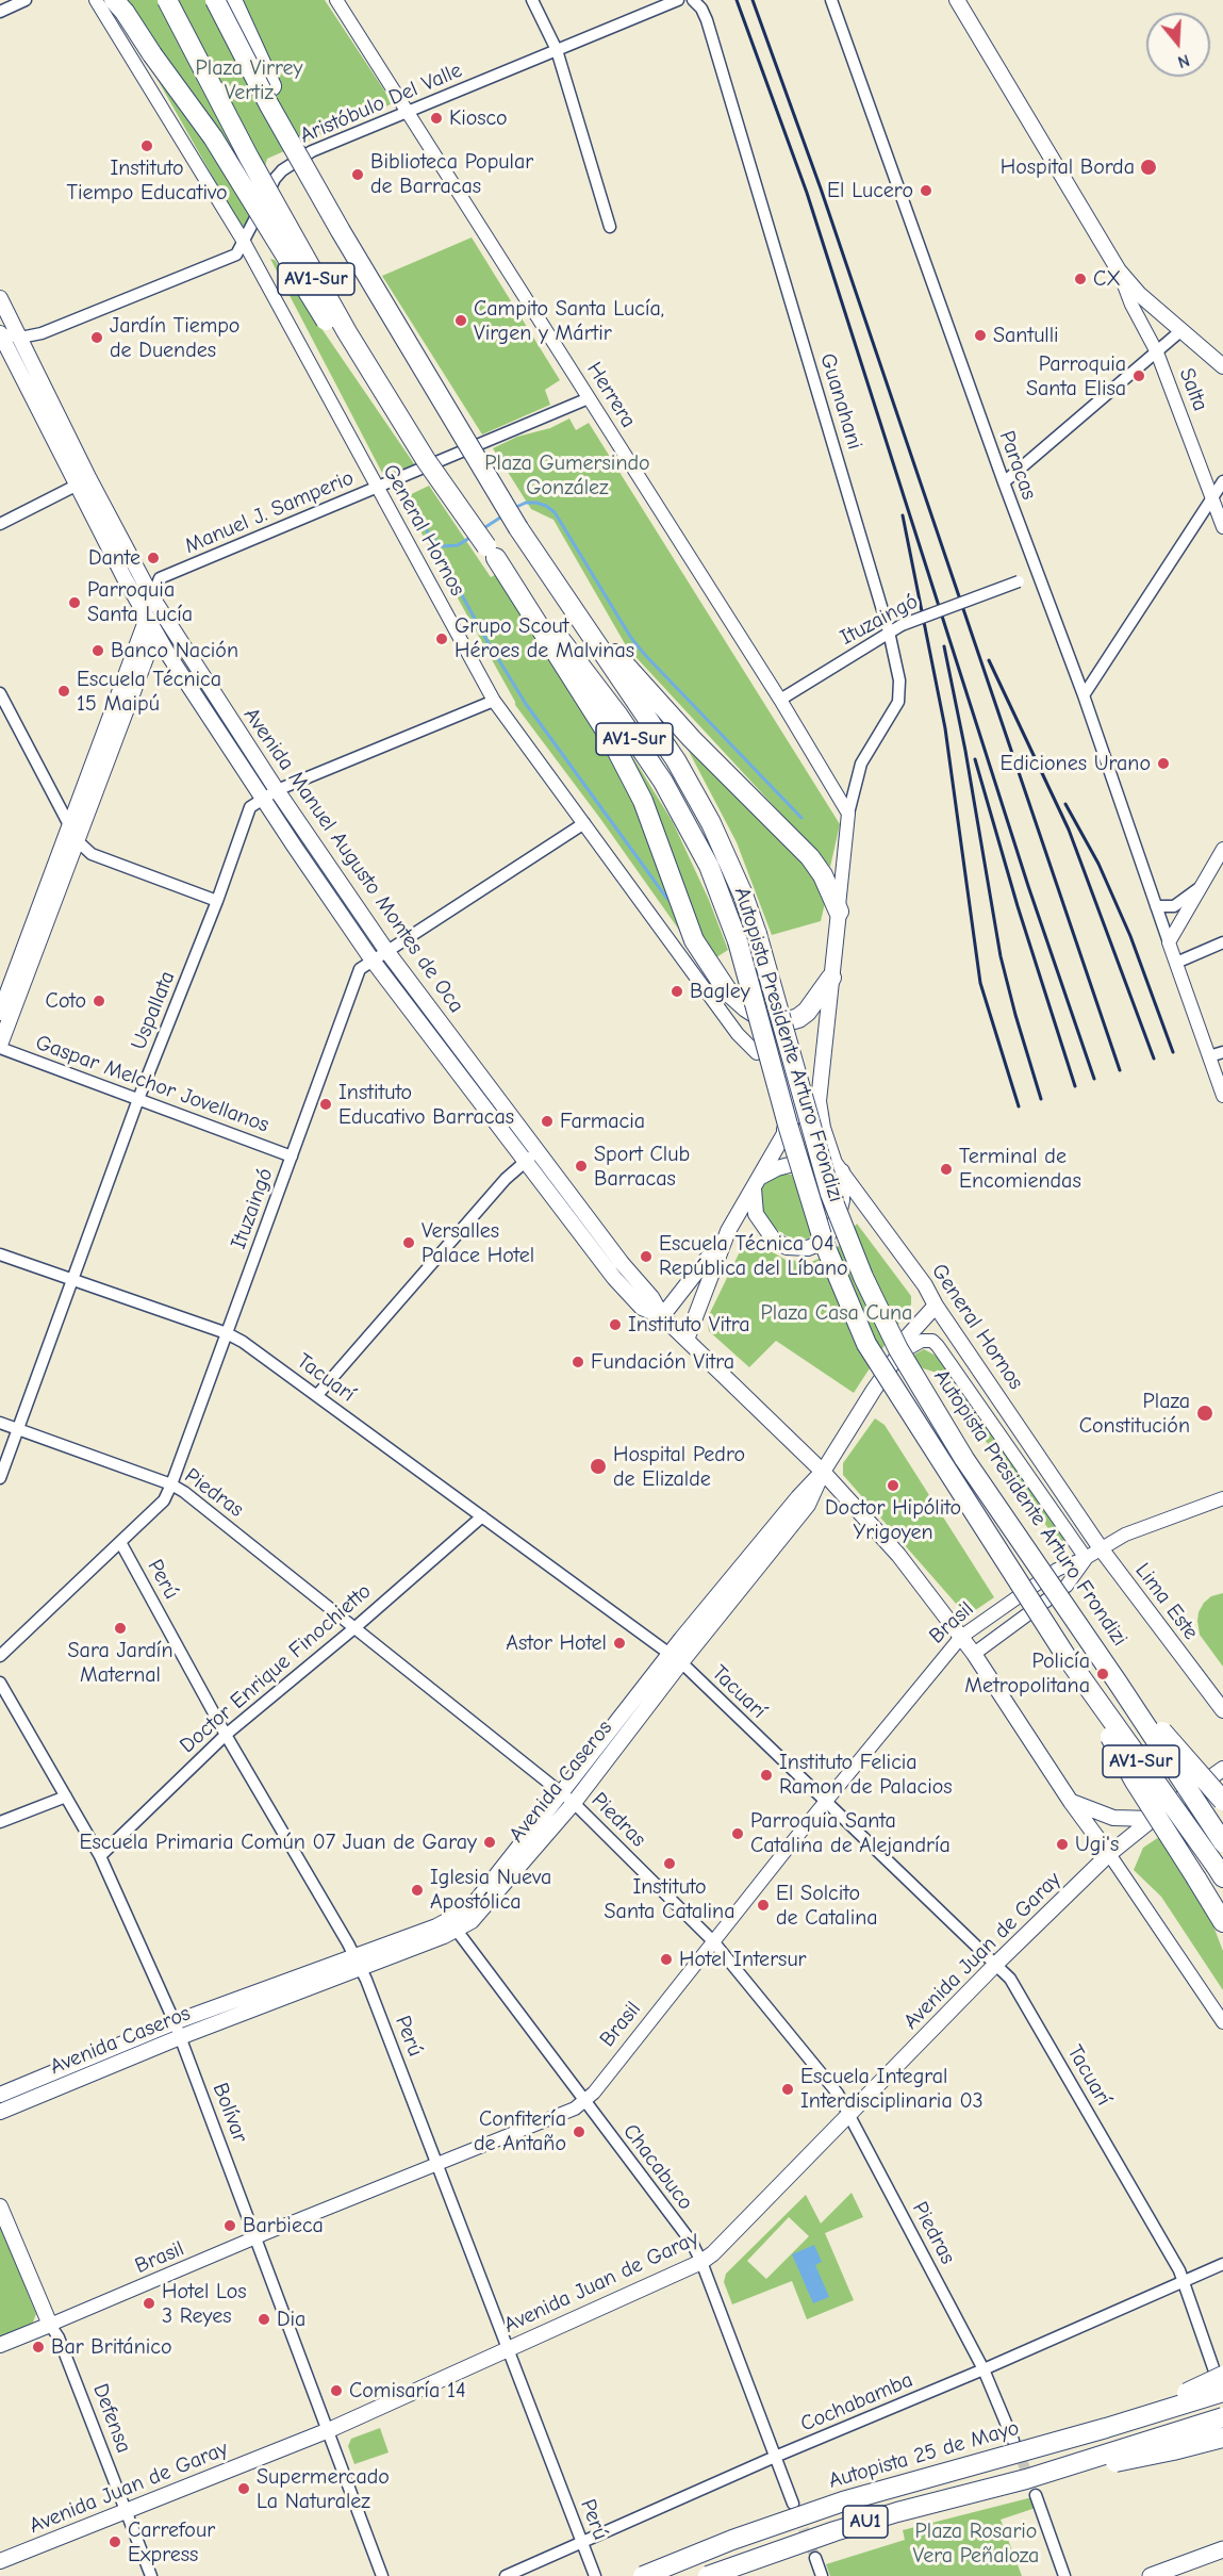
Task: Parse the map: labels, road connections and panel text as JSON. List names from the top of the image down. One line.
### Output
{"streets":{"highway":["AV1-Sur","Autopista Presidente Arturo Frondizi","Autopista 25 de Mayo","AU1"],"main road":["General Hornos","Avenida Manuel Augusto Montes de Oca","Lima Este","Avenida Caseros","Avenida Juan de Garay","Defensa"],"street":["Aristóbulo Del Valle","Salta","Herrera","Guanahani","Paracas","Manuel J. Samperio","Ituzaingó","Uspallata","Gaspar Melchor Jovellanos","Tacuarí","Piedras","Perú","Brasil","Doctor Enrique Finochietto","Bolívar","Chacabuco","Cochabamba"]},"crossings":[["Aristóbulo Del Valle","Herrera"],["Aristóbulo Del Valle","General Hornos"],["Aristóbulo Del Valle","Avenida Manuel Augusto Montes de Oca"],["Herrera","Guanahani"],["Herrera","Manuel J. Samperio"],["Herrera","Ituzaingó"],["Guanahani","Ituzaingó"],["Paracas","Ituzaingó"],["Manuel J. Samperio","General Hornos"],["Manuel J. Samperio","Avenida Manuel Augusto Montes de Oca"],["General Hornos","Ituzaingó"],["General Hornos","Uspallata"],["General Hornos","Lima Este"],["General Hornos","Brasil"],["General Hornos","Avenida Caseros"],["Ituzaingó","Avenida Manuel Augusto Montes de Oca"],["Ituzaingó","Gaspar Melchor Jovellanos"],["Ituzaingó","Tacuarí"],["Ituzaingó","Piedras"],["Ituzaingó","Perú"],["Avenida Manuel Augusto Montes de Oca","Uspallata"],["Avenida Manuel Augusto Montes de Oca","Brasil"],["Avenida Manuel Augusto Montes de Oca","Avenida Caseros"],["Avenida Manuel Augusto Montes de Oca","Avenida Juan de Garay"],["Uspallata","Gaspar Melchor Jovellanos"],["Uspallata","Tacuarí"],["Uspallata","Piedras"],["Tacuarí","Brasil"],["Tacuarí","Doctor Enrique Finochietto"],["Tacuarí","Avenida Caseros"],["Tacuarí","Avenida Juan de Garay"],["Tacuarí","Cochabamba"],["Tacuarí","Autopista 25 de Mayo"],["Piedras","Brasil"],["Piedras","Doctor Enrique Finochietto"],["Piedras","Avenida Caseros"],["Piedras","Avenida Juan de Garay"],["Piedras","Cochabamba"],["Perú","Brasil"],["Perú","Doctor Enrique Finochietto"],["Perú","Avenida Caseros"],["Perú","Avenida Juan de Garay"],["Perú","Cochabamba"],["Lima Este","Brasil"],["Brasil","Bolívar"],["Brasil","Chacabuco"],["Brasil","Defensa"],["Doctor Enrique Finochietto","Bolívar"],["Avenida Caseros","Bolívar"],["Avenida Caseros","Chacabuco"],["Avenida Juan de Garay","Bolívar"],["Avenida Juan de Garay","Chacabuco"],["Avenida Juan de Garay","Defensa"],["Chacabuco","Cochabamba"]],"parks":["Plaza Virrey Vertiz","Plaza Gumersindo González","Plaza Casa Cuna","Plaza Rosario Vera Peñaloza"],"places":["Kiosco","Instituto Tiempo Educativo","Hospital Borda","Biblioteca Popular de Barracas","El Lucero","CX","Campito Santa Lucía, Virgen y Mártir","Santulli","Jardín Tiempo de Duendes","Parroquia Santa Elisa","Dante","Parroquia Santa Lucía","Grupo Scout Héroes de Malvinas","Banco Nación","Escuela Técnica 15 Maipú","Ediciones Urano","Bagley","Coto","Instituto Educativo Barracas","Farmacia","Sport Club Barracas","Terminal de Encomiendas","Versalles Palace Hotel","Escuela Técnica 04 República del Líbano","Instituto Vitra","Fundación Vitra","Plaza Constitución","Hospital Pedro de Elizalde","Doctor Hipólito Yrigoyen","Sara Jardín Maternal","Astor Hotel","Policía Metropolitana","Instituto Felicia Ramon de Palacios","Parroquia Santa Catalina de Alejandría","Escuela Primaria Común 07 Juan de Garay","Ugi's","Instituto Santa Catalina","Iglesia Nueva Apostólica","El Solcito de Catalina","Hotel Intersur","Escuela Integral Interdisciplinaria 03","Confitería de Antaño","Barbieca","Hotel Los 3 Reyes","Dia","Bar Británico","Comisaría 14","Supermercado La Naturalez","Carrefour Express"],"north":"bottom"}
